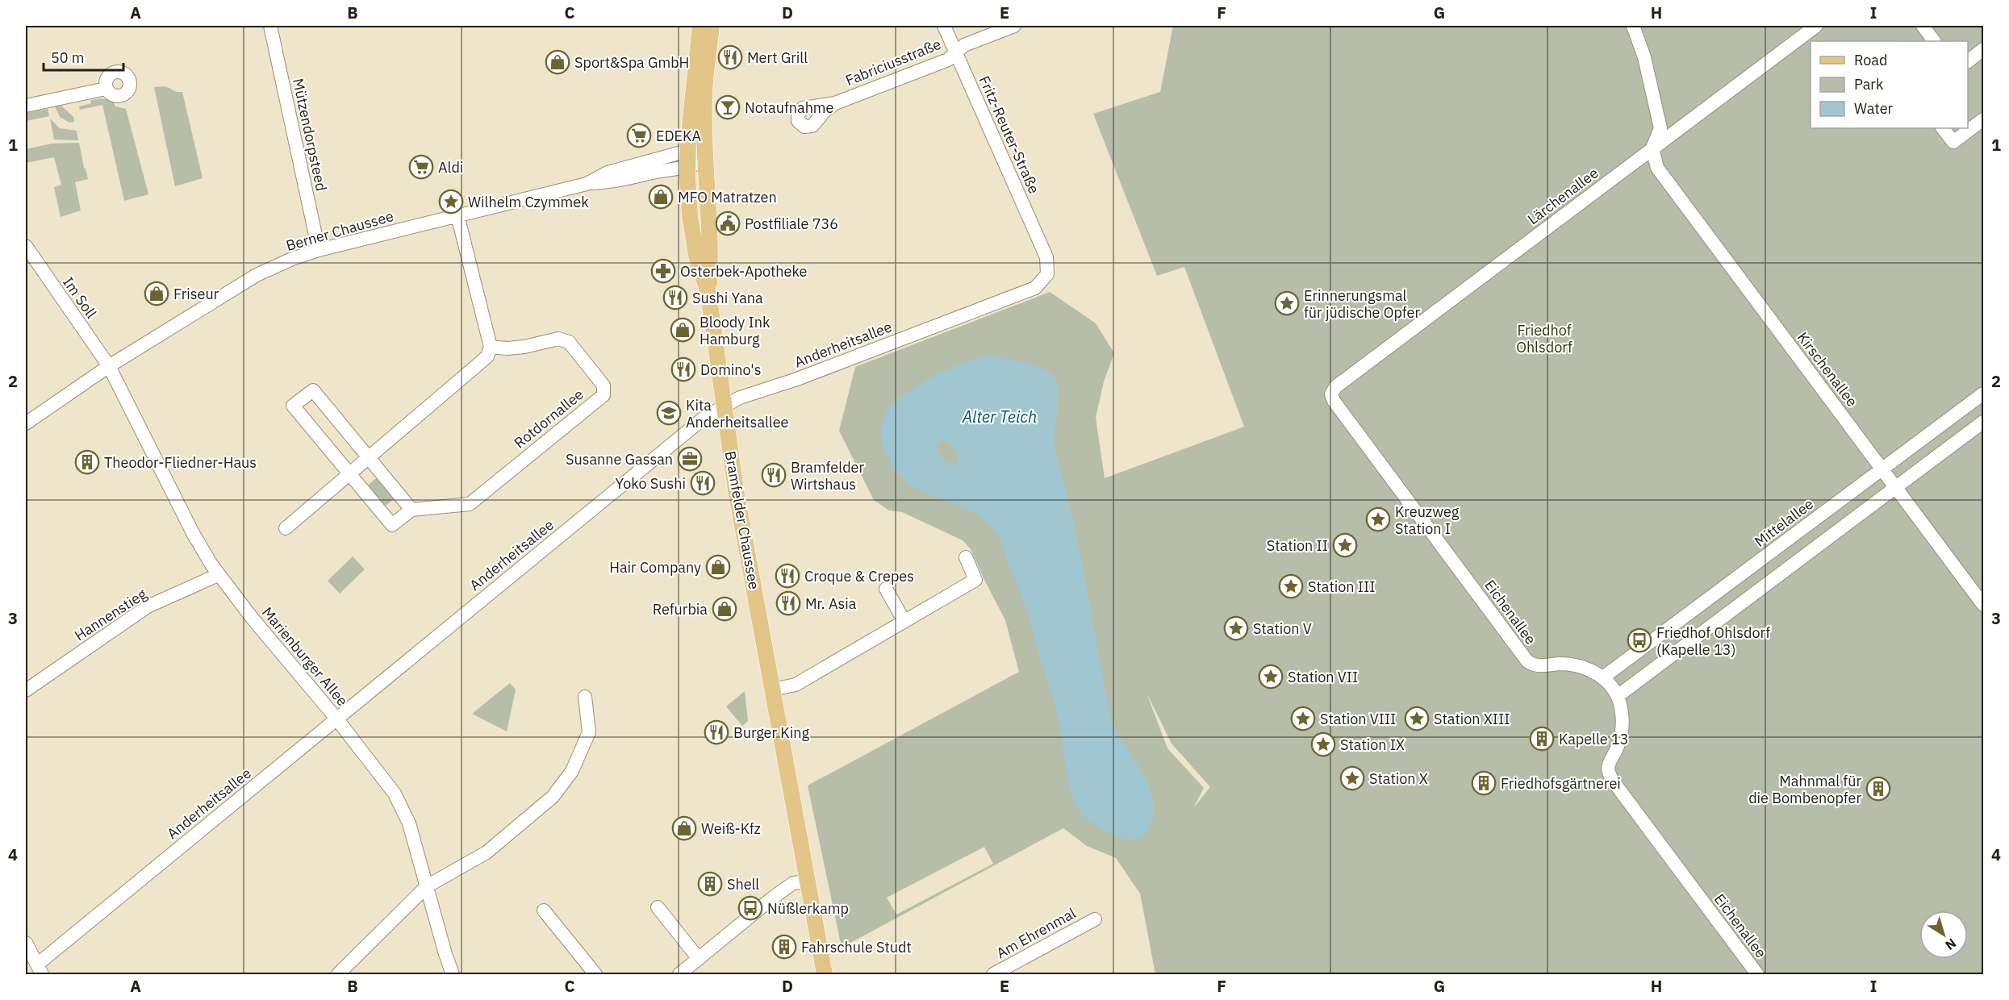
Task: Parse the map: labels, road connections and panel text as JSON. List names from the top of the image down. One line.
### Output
{"streets":{"main road":["Bramfelder Chaussee"],"street":["Fabriciusstraße","Mützendorpsteed","Fritz-Reuter-Straße","Lärchenallee","Berner Chaussee","Im Soll","Anderheitsallee","Kirschenallee","Rotdornallee","Mittelallee","Eichenallee","Hannenstieg","Marienburger Allee","Am Ehrenmal"]},"crossings":[["Fabriciusstraße","Fritz-Reuter-Straße"],["Mützendorpsteed","Berner Chaussee"],["Fritz-Reuter-Straße","Anderheitsallee"],["Lärchenallee","Kirschenallee"],["Lärchenallee","Eichenallee"],["Berner Chaussee","Im Soll"],["Berner Chaussee","Bramfelder Chaussee"],["Berner Chaussee","Marienburger Allee"],["Im Soll","Marienburger Allee"],["Anderheitsallee","Bramfelder Chaussee"],["Anderheitsallee","Marienburger Allee"],["Kirschenallee","Mittelallee"],["Mittelallee","Eichenallee"],["Hannenstieg","Marienburger Allee"]],"water":["Alter Teich"],"parks":["Friedhof Ohlsdorf"],"places":{"restaurant":["Mert Grill","Sushi Yana","Domino's","Bramfelder Wirtshaus","Yoko Sushi","Croque & Crepes","Mr. Asia","Burger King"],"shop":["Sport&Spa GmbH","MFO Matratzen","Friseur","Bloody Ink Hamburg","Hair Company","Refurbia","Weiß-Kfz"],"bar":["Notaufnahme"],"supermarket":["EDEKA","Aldi"],"place":["Wilhelm Czymmek","Erinnerungsmal für jüdische Opfer","Kreuzweg Station I","Station II","Station III","Station V","Station VII","Station VIII","Station XIII","Station IX","Station X"],"public building":["Postfiliale 736"],"pharmacy":["Osterbek-Apotheke"],"school or university":["Kita Anderheitsallee"],"office":["Susanne Gassan"],"building":["Theodor-Fliedner-Haus","Kapelle 13","Friedhofsgärtnerei","Mahnmal für die Bombenopfer","Shell","Fahrschule Studt"],"bus stop":["Friedhof Ohlsdorf (Kapelle 13)","Nüßlerkamp"]},"legend":["Road","Park","Water"],"scale_bar":"50 m","north":"bottom right","grid":{"columns":["A","B","C","D","E","F","G","H","I"],"rows":["1","2","3","4"]}}
